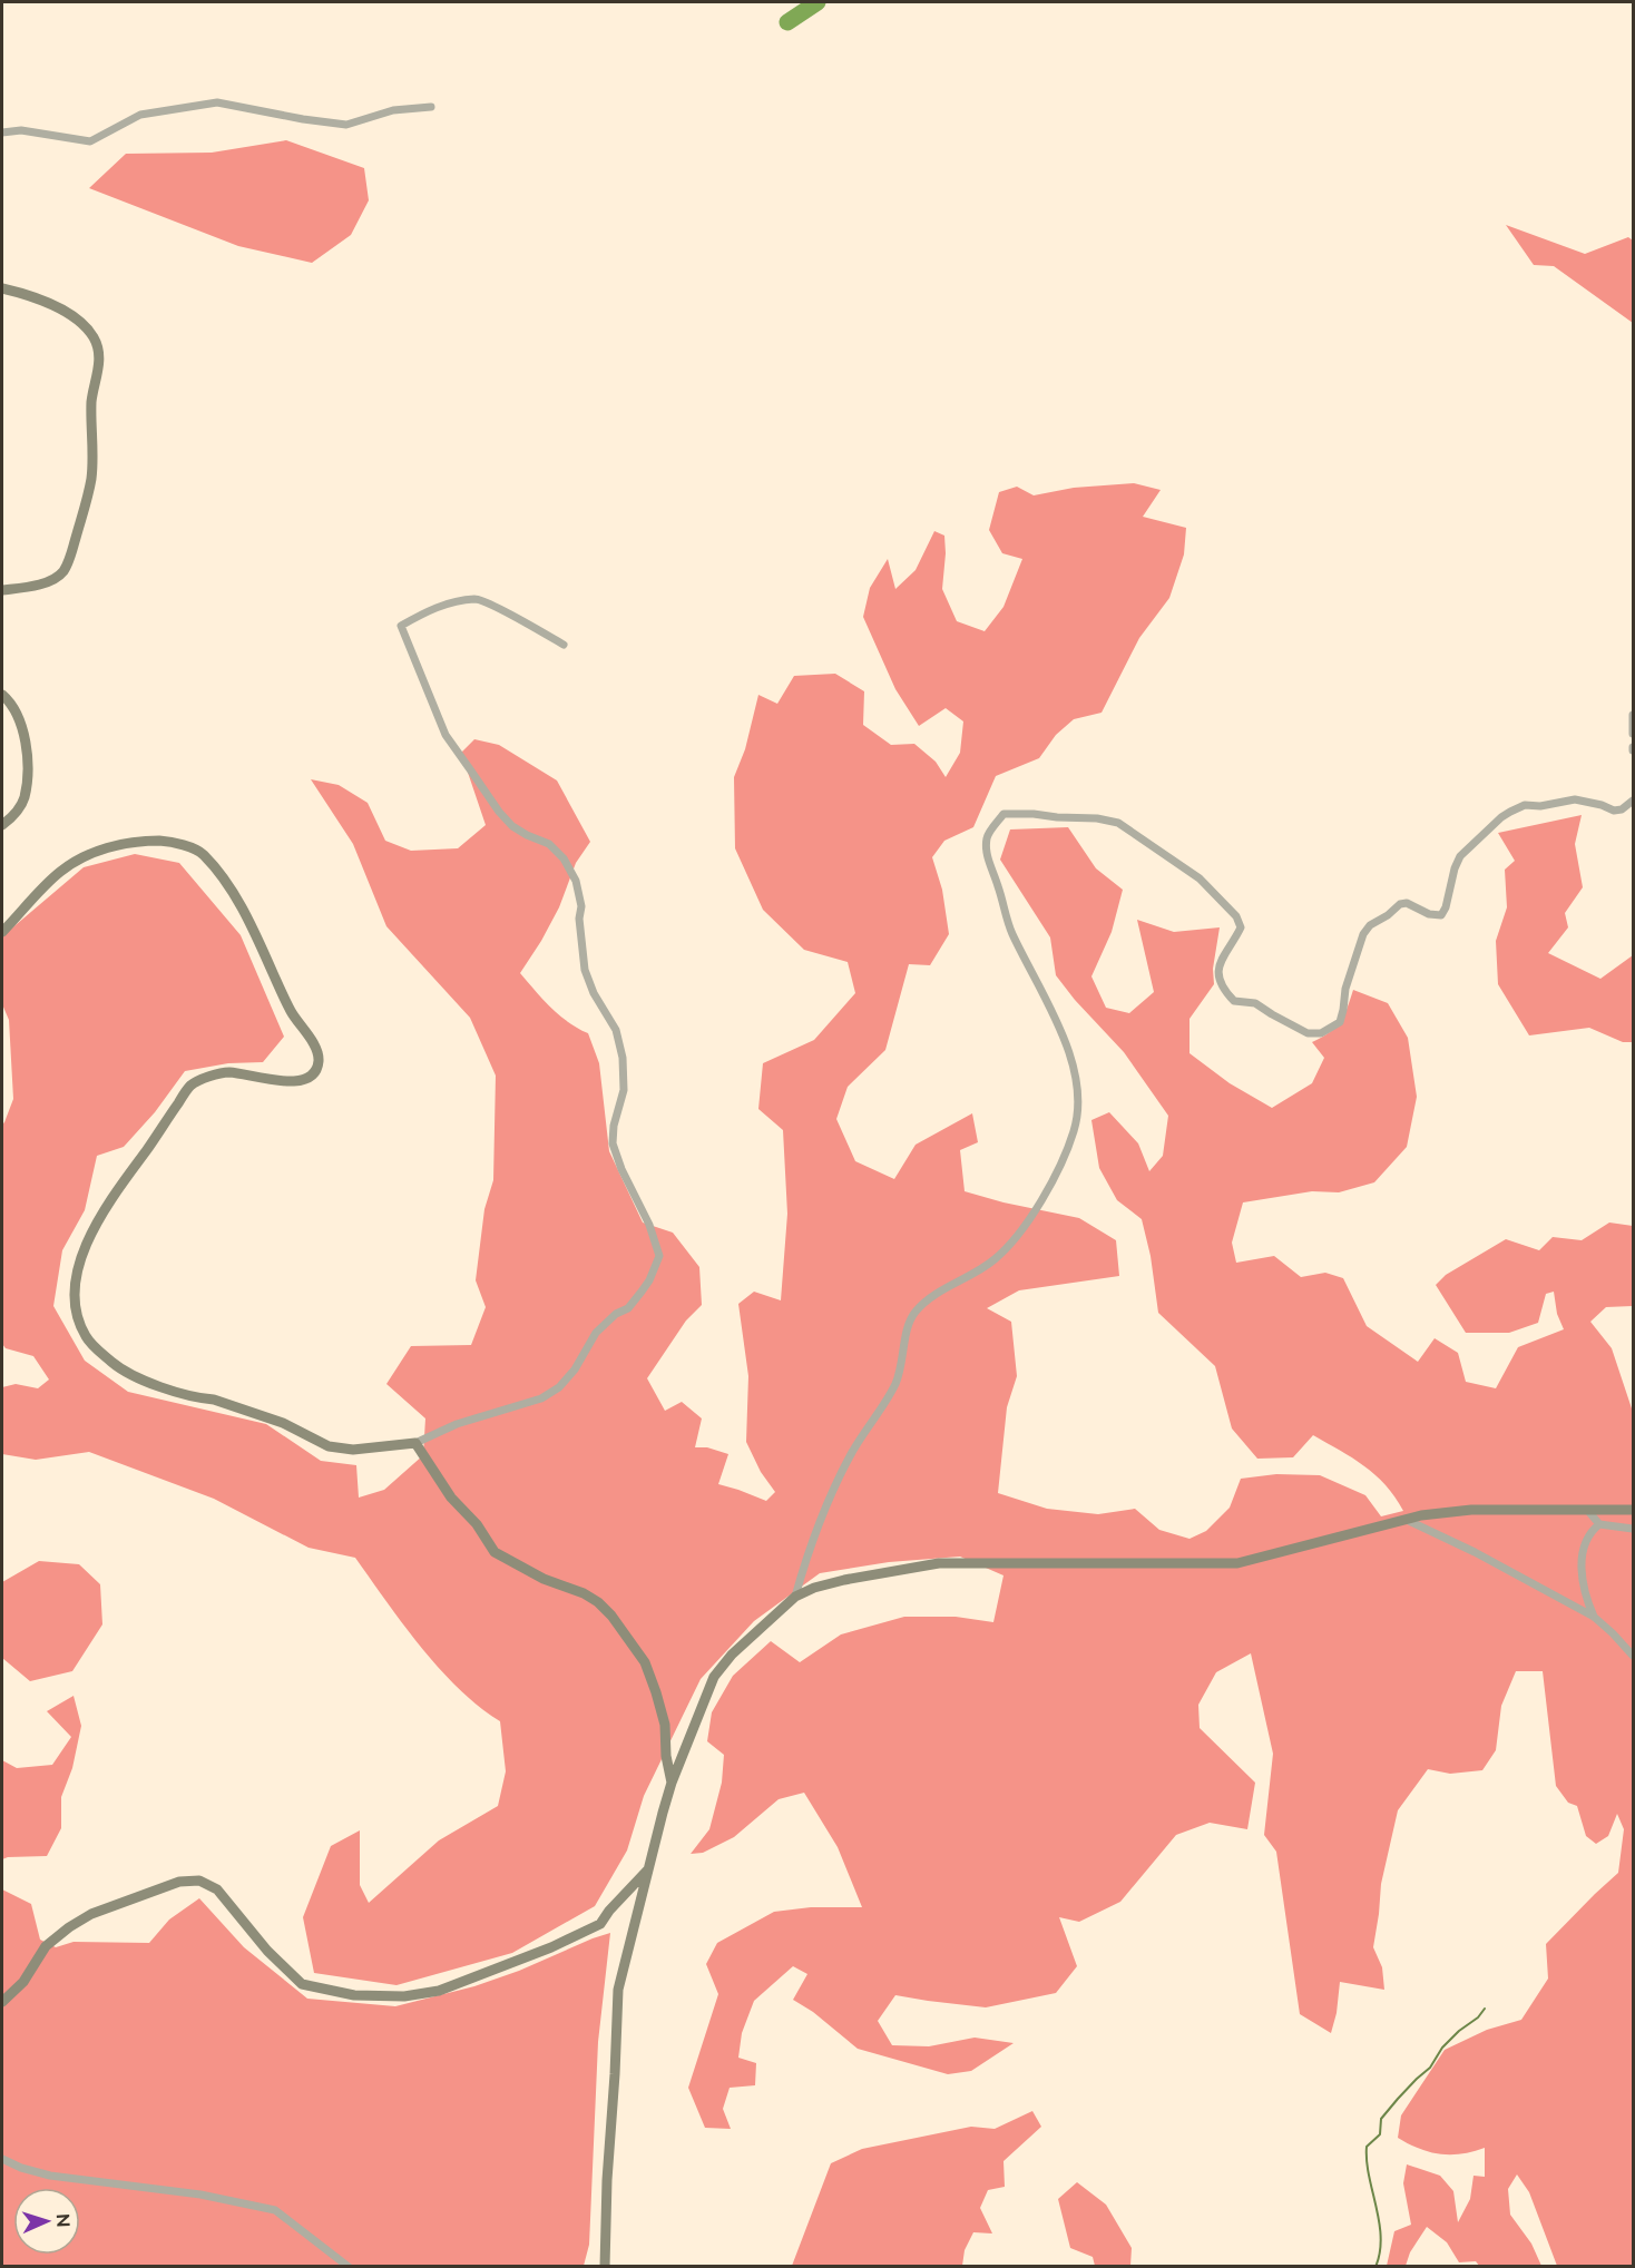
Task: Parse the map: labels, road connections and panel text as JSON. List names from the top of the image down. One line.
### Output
{"north":"right"}
